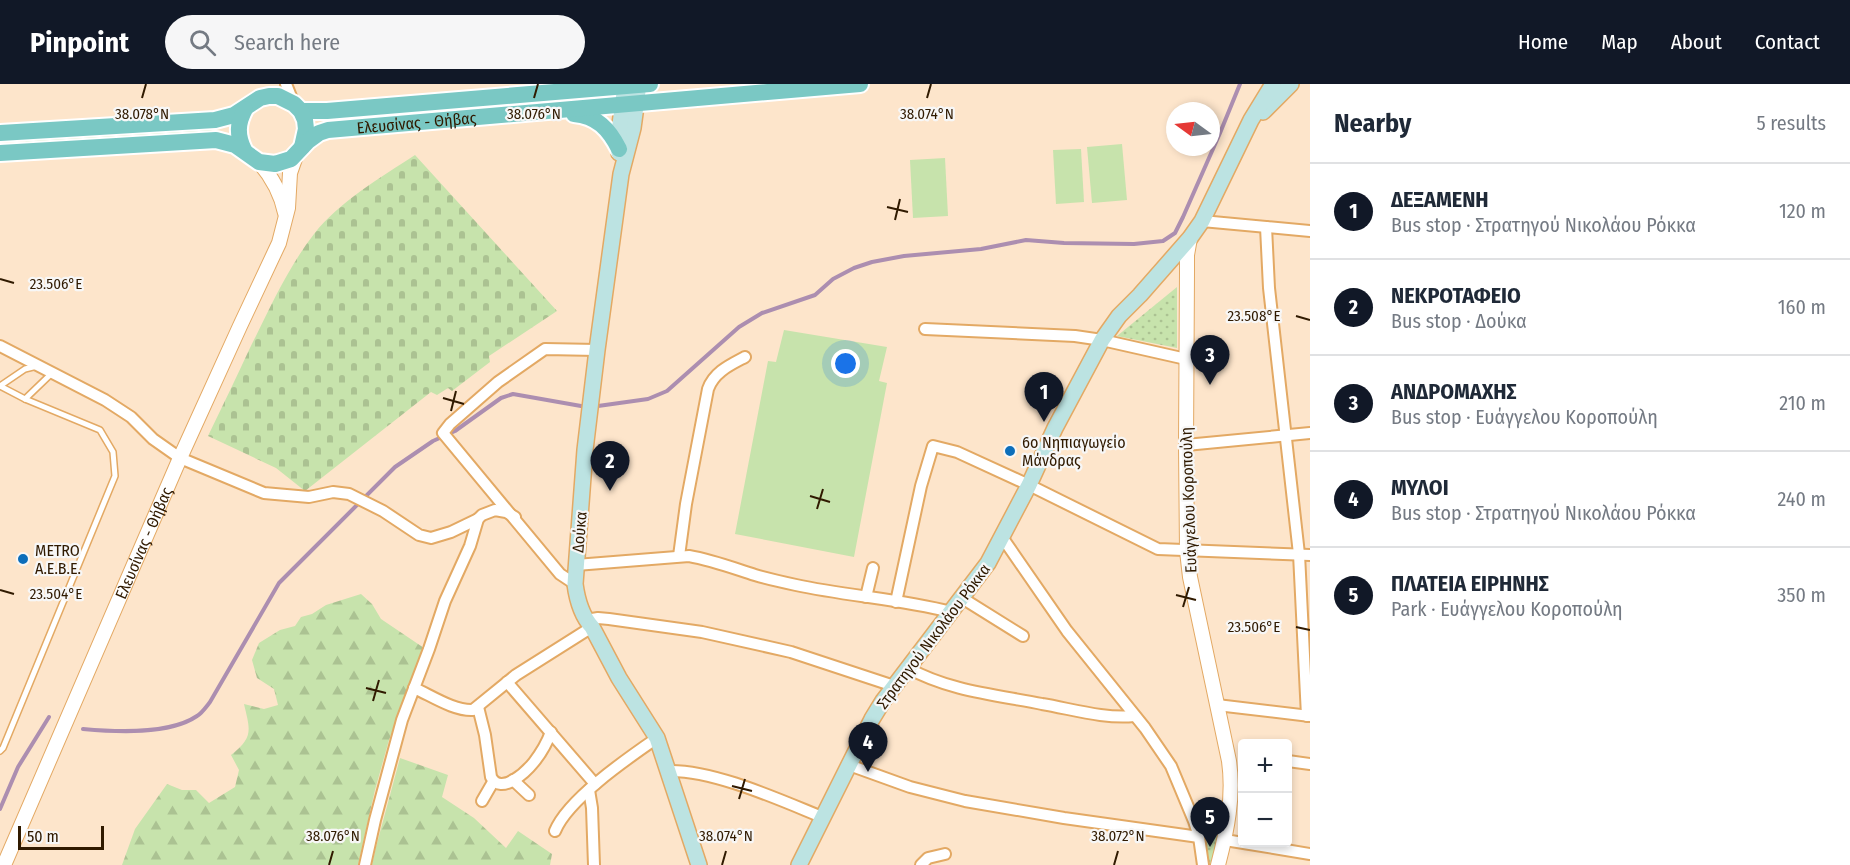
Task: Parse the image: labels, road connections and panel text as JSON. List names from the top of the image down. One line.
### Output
{"streets":{"main road":["Ελευσίνας - Θήβας","Δούκα","Στρατηγού Νικολάου Ρόκκα"],"street":["Ευάγγελου Κοροπούλη"]},"crossings":[["Ελευσίνας - Θήβας","Δούκα"],["Ευάγγελου Κοροπούλη","Στρατηγού Νικολάου Ρόκκα"]],"places":["6ο Νηπιαγωγείο Μάνδρας","METRO Α.Ε.Β.Ε."],"scale_bar":"50 m","north":"left","page":{"header":"Pinpoint","search":"Search here","nav":["Home","Map","About","Contact"],"heading":["Nearby","5 results"],"list":[{"mark":"1","name":"ΔΕΞΑΜΕΝΗ","note":"Bus stop · Στρατηγού Νικολάου Ρόκκα","value":"120 m"},{"mark":"2","name":"ΝΕΚΡΟΤΑΦΕΙΟ","note":"Bus stop · Δούκα","value":"160 m"},{"mark":"3","name":"ΑΝΔΡΟΜΑΧΗΣ","note":"Bus stop · Ευάγγελου Κοροπούλη","value":"210 m"},{"mark":"4","name":"ΜΥΛΟΙ","note":"Bus stop · Στρατηγού Νικολάου Ρόκκα","value":"240 m"},{"mark":"5","name":"ΠΛΑΤΕΙΑ ΕΙΡΗΝΗΣ","note":"Park · Ευάγγελου Κοροπούλη","value":"350 m"}],"pins":["3","1","2","4","5"],"map_buttons":["+","−"],"scale":"50 m"},"coordinates":["38.078°N","38.076°N","38.074°N","23.506°E","23.508°E","23.504°E","38.072°N"]}
